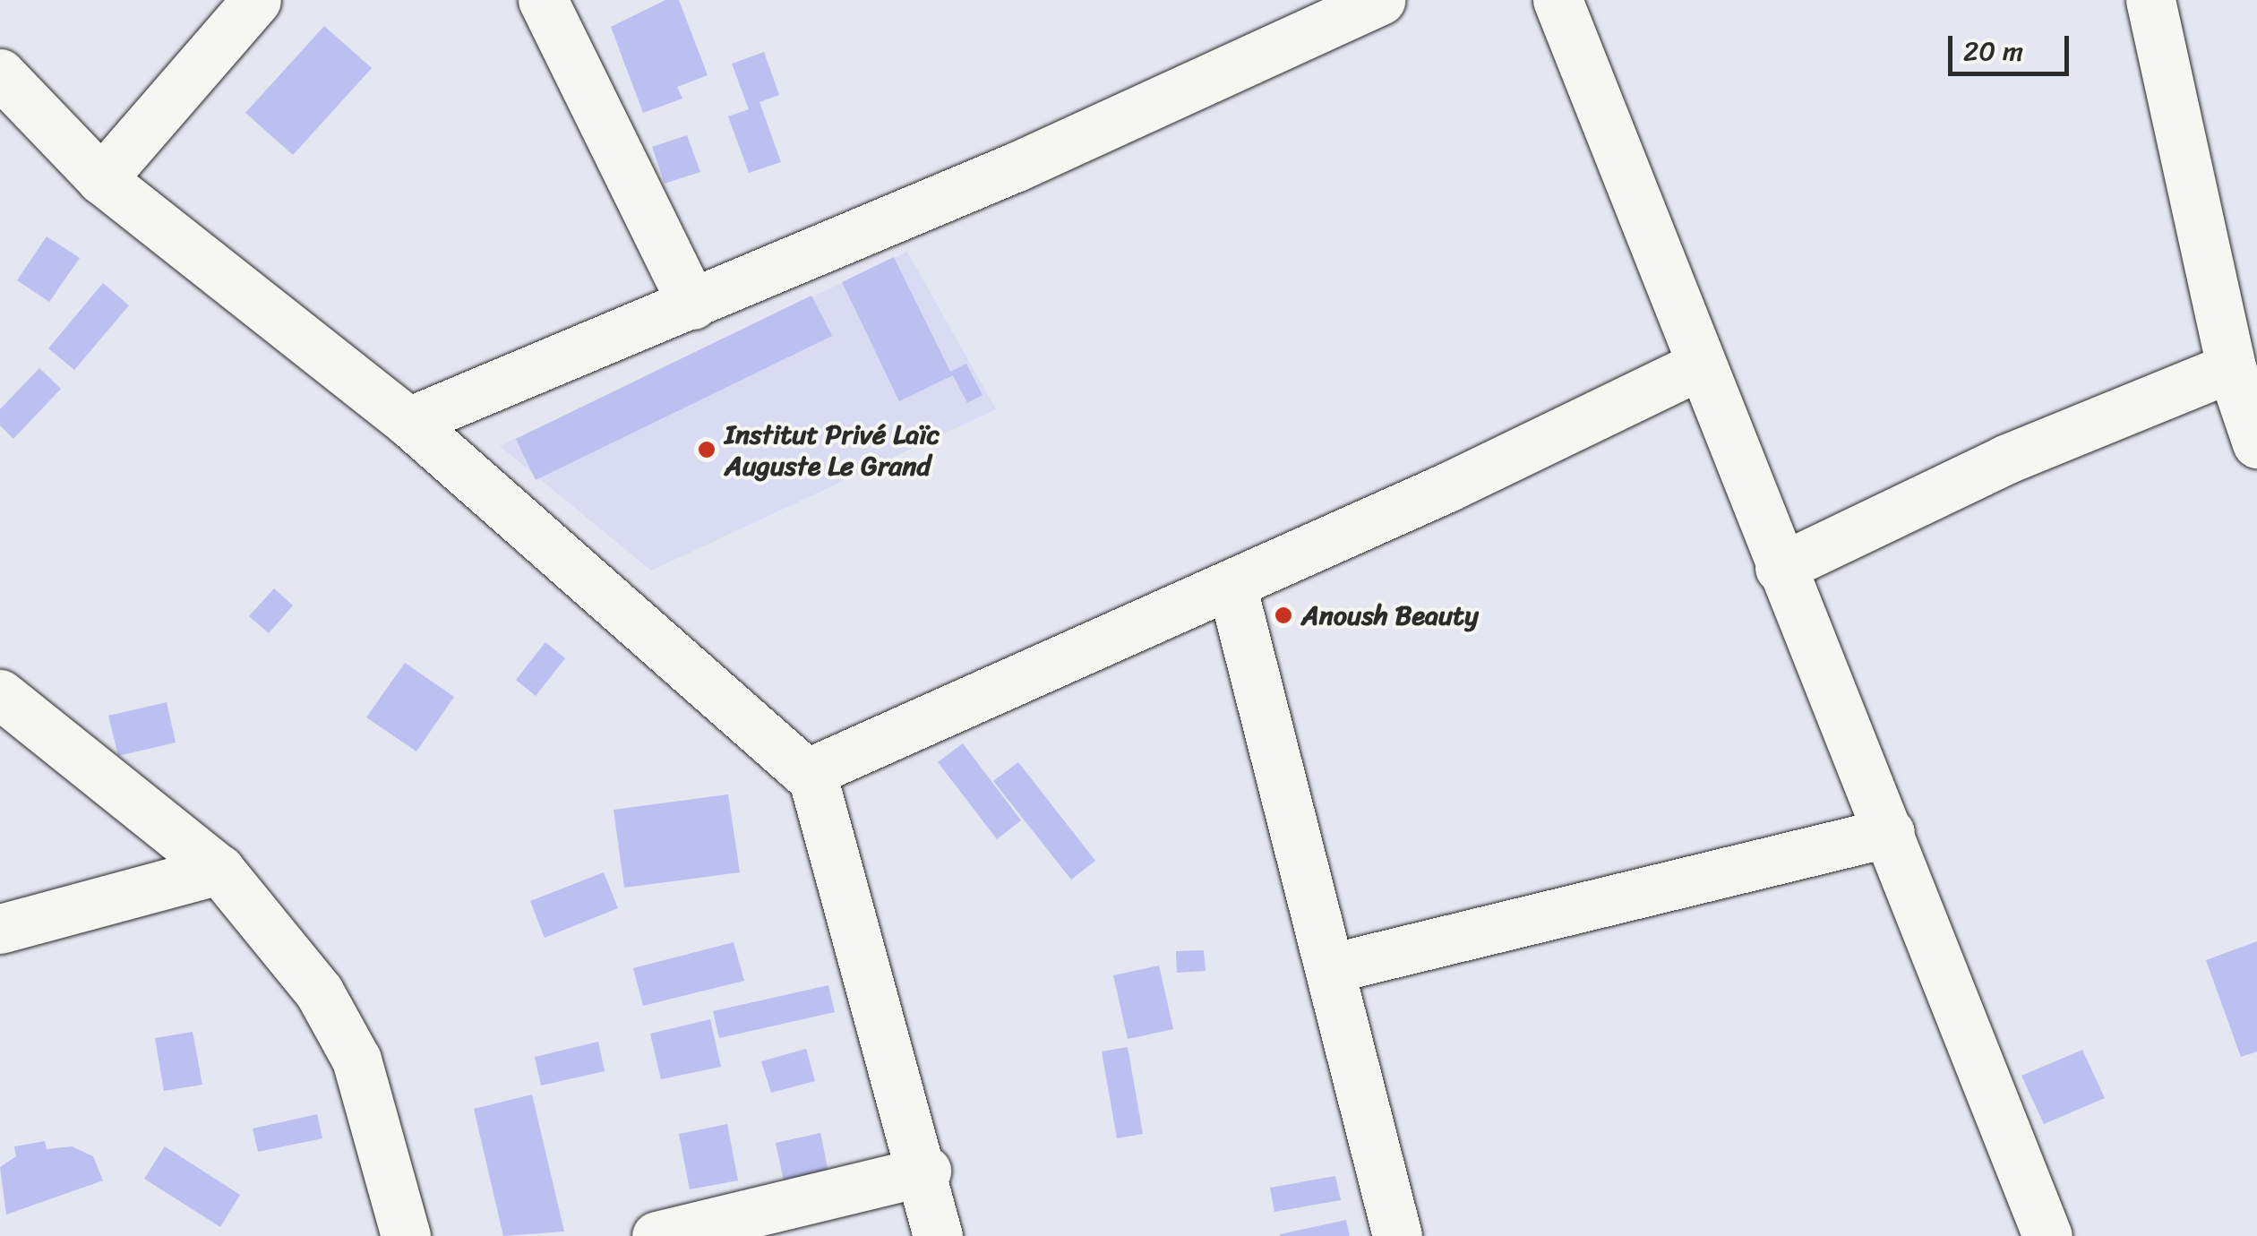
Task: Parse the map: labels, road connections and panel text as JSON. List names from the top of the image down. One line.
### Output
{"places":["Institut Privé Laïc Auguste Le Grand","Anoush Beauty"],"scale_bar":"20 m"}
